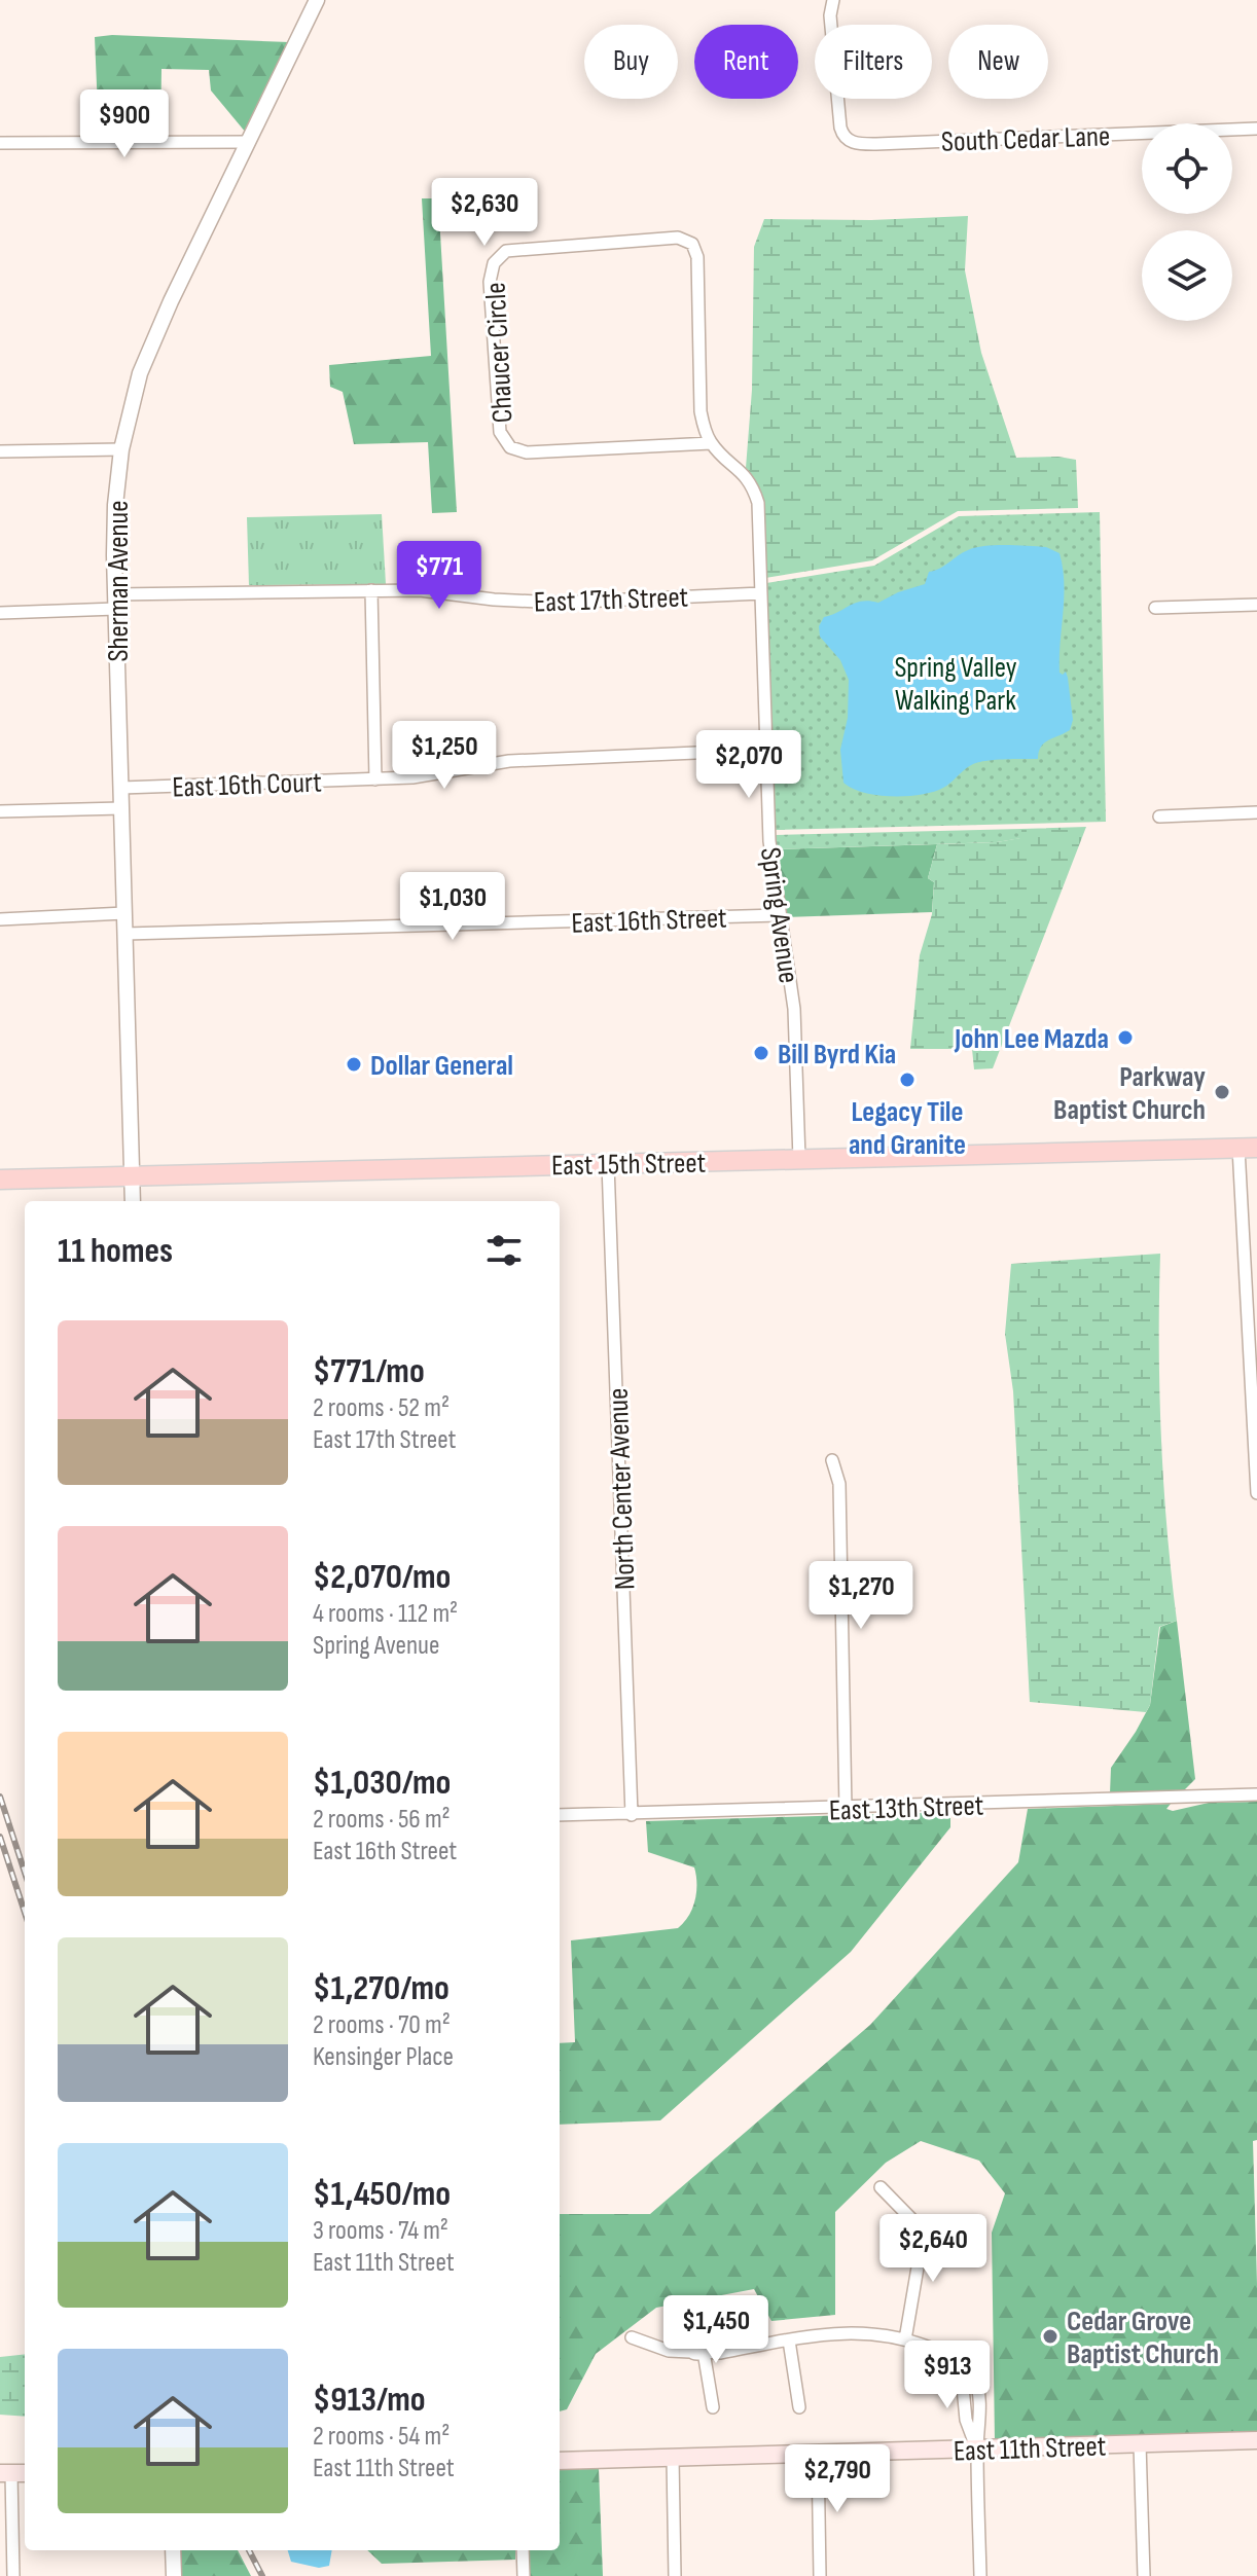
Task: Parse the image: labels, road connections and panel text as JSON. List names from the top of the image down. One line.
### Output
{"streets":{"main road":["East 15th Street","East 11th Street"],"street":["South Cedar Lane","Chaucer Circle","Sherman Avenue","East 17th Street","East 16th Court","Spring Avenue","East 16th Street","North Center Avenue","East 13th Street"]},"crossings":[["Chaucer Circle","Spring Avenue"],["Sherman Avenue","East 17th Street"],["Sherman Avenue","East 16th Court"],["Sherman Avenue","East 16th Street"],["Sherman Avenue","East 15th Street"],["East 17th Street","Spring Avenue"],["East 16th Court","Spring Avenue"],["Spring Avenue","East 16th Street"],["Spring Avenue","East 15th Street"],["East 15th Street","North Center Avenue"],["North Center Avenue","East 13th Street"]],"parks":["Spring Valley Walking Park"],"places":["John Lee Mazda","Bill Byrd Kia","Dollar General","Legacy Tile and Granite","Parkway Baptist Church","Cedar Grove Baptist Church"],"page":{"chip":["Buy","Rent","Filters","New"],"price":["$900","$2,630","$771","$1,250","$2,070","$1,030","$1,270","$2,640","$1,450","$913","$2,790"],"heading":"11 homes","list":[{"name":"$771/mo","note":"2 rooms · 52 m² · East 17th Street"},{"name":"$2,070/mo","note":"4 rooms · 112 m² · Spring Avenue"},{"name":"$1,030/mo","note":"2 rooms · 56 m² · East 16th Street"},{"name":"$1,270/mo","note":"2 rooms · 70 m² · Kensinger Place"},{"name":"$1,450/mo","note":"3 rooms · 74 m² · East 11th Street"},{"name":"$913/mo","note":"2 rooms · 54 m² · East 11th Street"}]}}
